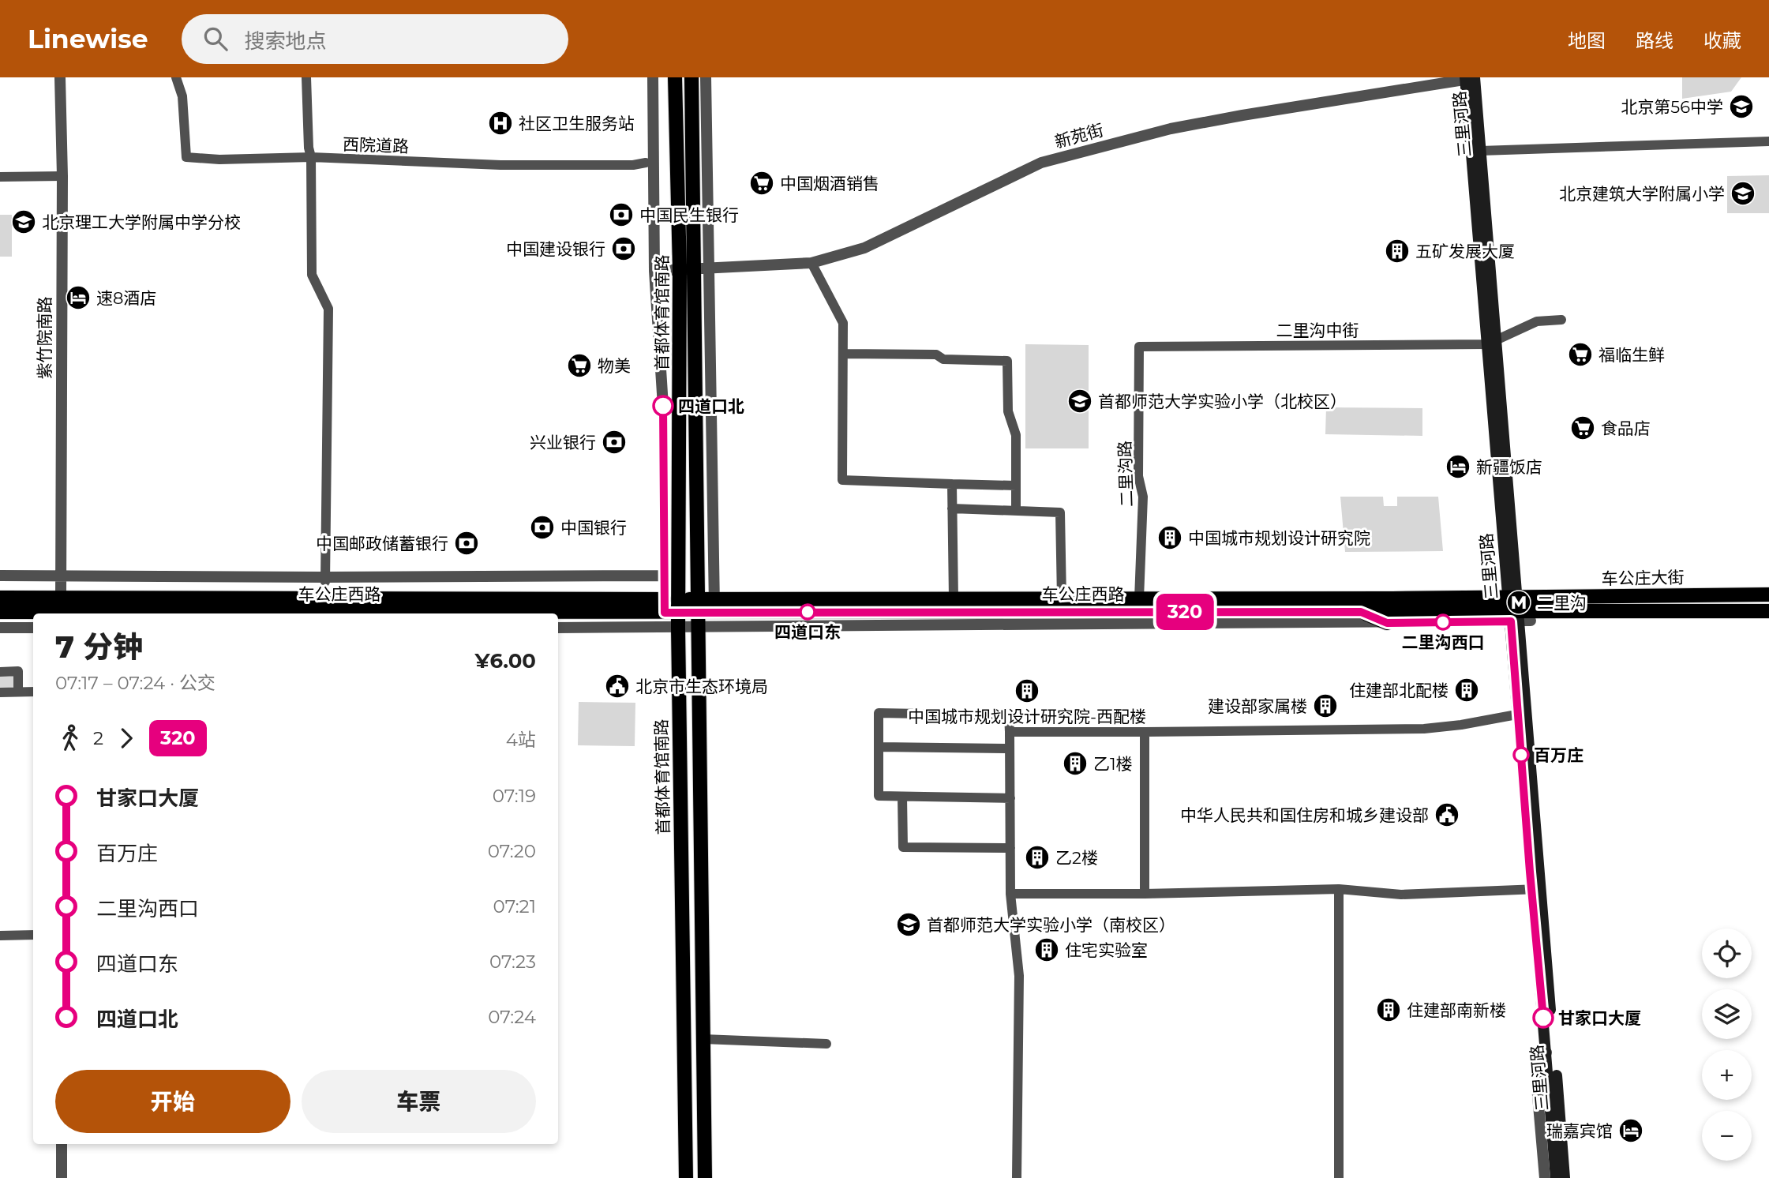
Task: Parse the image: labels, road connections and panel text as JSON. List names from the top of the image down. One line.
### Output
{"streets":{"main road":["三里河路","首都体育馆南路","车公庄大街","车公庄西路"],"street":["新苑街","西院道路","二里沟中街","紫竹院南路","二里沟路"]},"crossings":[["三里河路","新苑街"],["三里河路","二里沟中街"],["三里河路","车公庄大街"],["三里河路","车公庄西路"],["新苑街","首都体育馆南路"],["首都体育馆南路","车公庄西路"],["二里沟中街","二里沟路"],["紫竹院南路","车公庄西路"],["二里沟路","车公庄西路"],["车公庄大街","车公庄西路"]],"places":{"school or university":["北京第56中学","北京建筑大学附属小学","北京理工大学附属中学分校","首都师范大学实验小学（北校区）","首都师范大学实验小学（南校区）"],"hospital":["社区卫生服务站"],"supermarket":["中国烟酒销售","福临生鲜","物美","食品店"],"bank":["中国民生银行","中国建设银行","兴业银行","中国银行","中国邮政储蓄银行"],"building":["五矿发展大厦","中国城市规划设计研究院","住建部北配楼","中国城市规划设计研究院-西配楼","建设部家属楼","乙1楼","乙2楼","住宅实验室","住建部南新楼"],"hotel":["速8酒店","新疆饭店","瑞嘉宾馆"],"other":["四道口北","四道口东","二里沟西口","百万庄","甘家口大厦"],"metro station":["二里沟"],"public building":["北京市生态环境局","中华人民共和国住房和城乡建设部"]},"lines":["bus line 320"],"page":{"header":"Linewise","search":"搜索地点","nav":["地图","路线","收藏"],"on_map":"320","heading":["7 分钟","07:17 – 07:24 · 公交","¥6.00"],"legs":["2","320","4站"],"list":[{"name":"甘家口大厦","value":"07:19"},{"name":"百万庄","value":"07:20"},{"name":"二里沟西口","value":"07:21"},{"name":"四道口东","value":"07:23"},{"name":"四道口北","value":"07:24"}],"map_buttons":["+","−"],"buttons":["开始","车票"]}}
